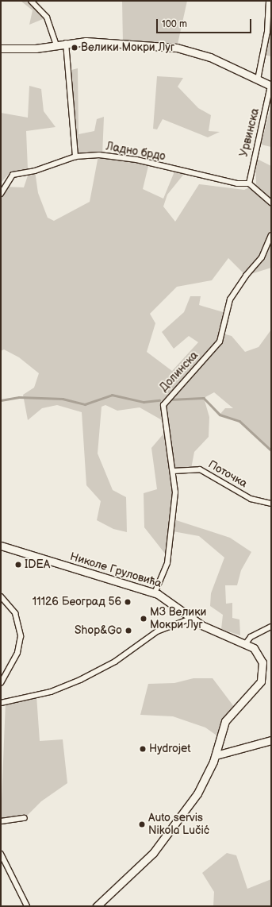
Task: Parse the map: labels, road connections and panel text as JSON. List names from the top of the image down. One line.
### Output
{"streets":{"street":["Урвинска","Ладно брдо","Долинска","Поточка","Николе Груловића"]},"crossings":[["Урвинска","Ладно брдо"],["Долинска","Поточка"],["Долинска","Николе Груловића"]],"places":["Велики Мокри Луг","IDEA","11126 Београд 56","МЗ Велики Мокри Луг","Shop&Go","Hydrojet","Auto servis Nikola Lučić"],"scale_bar":"100 m"}
